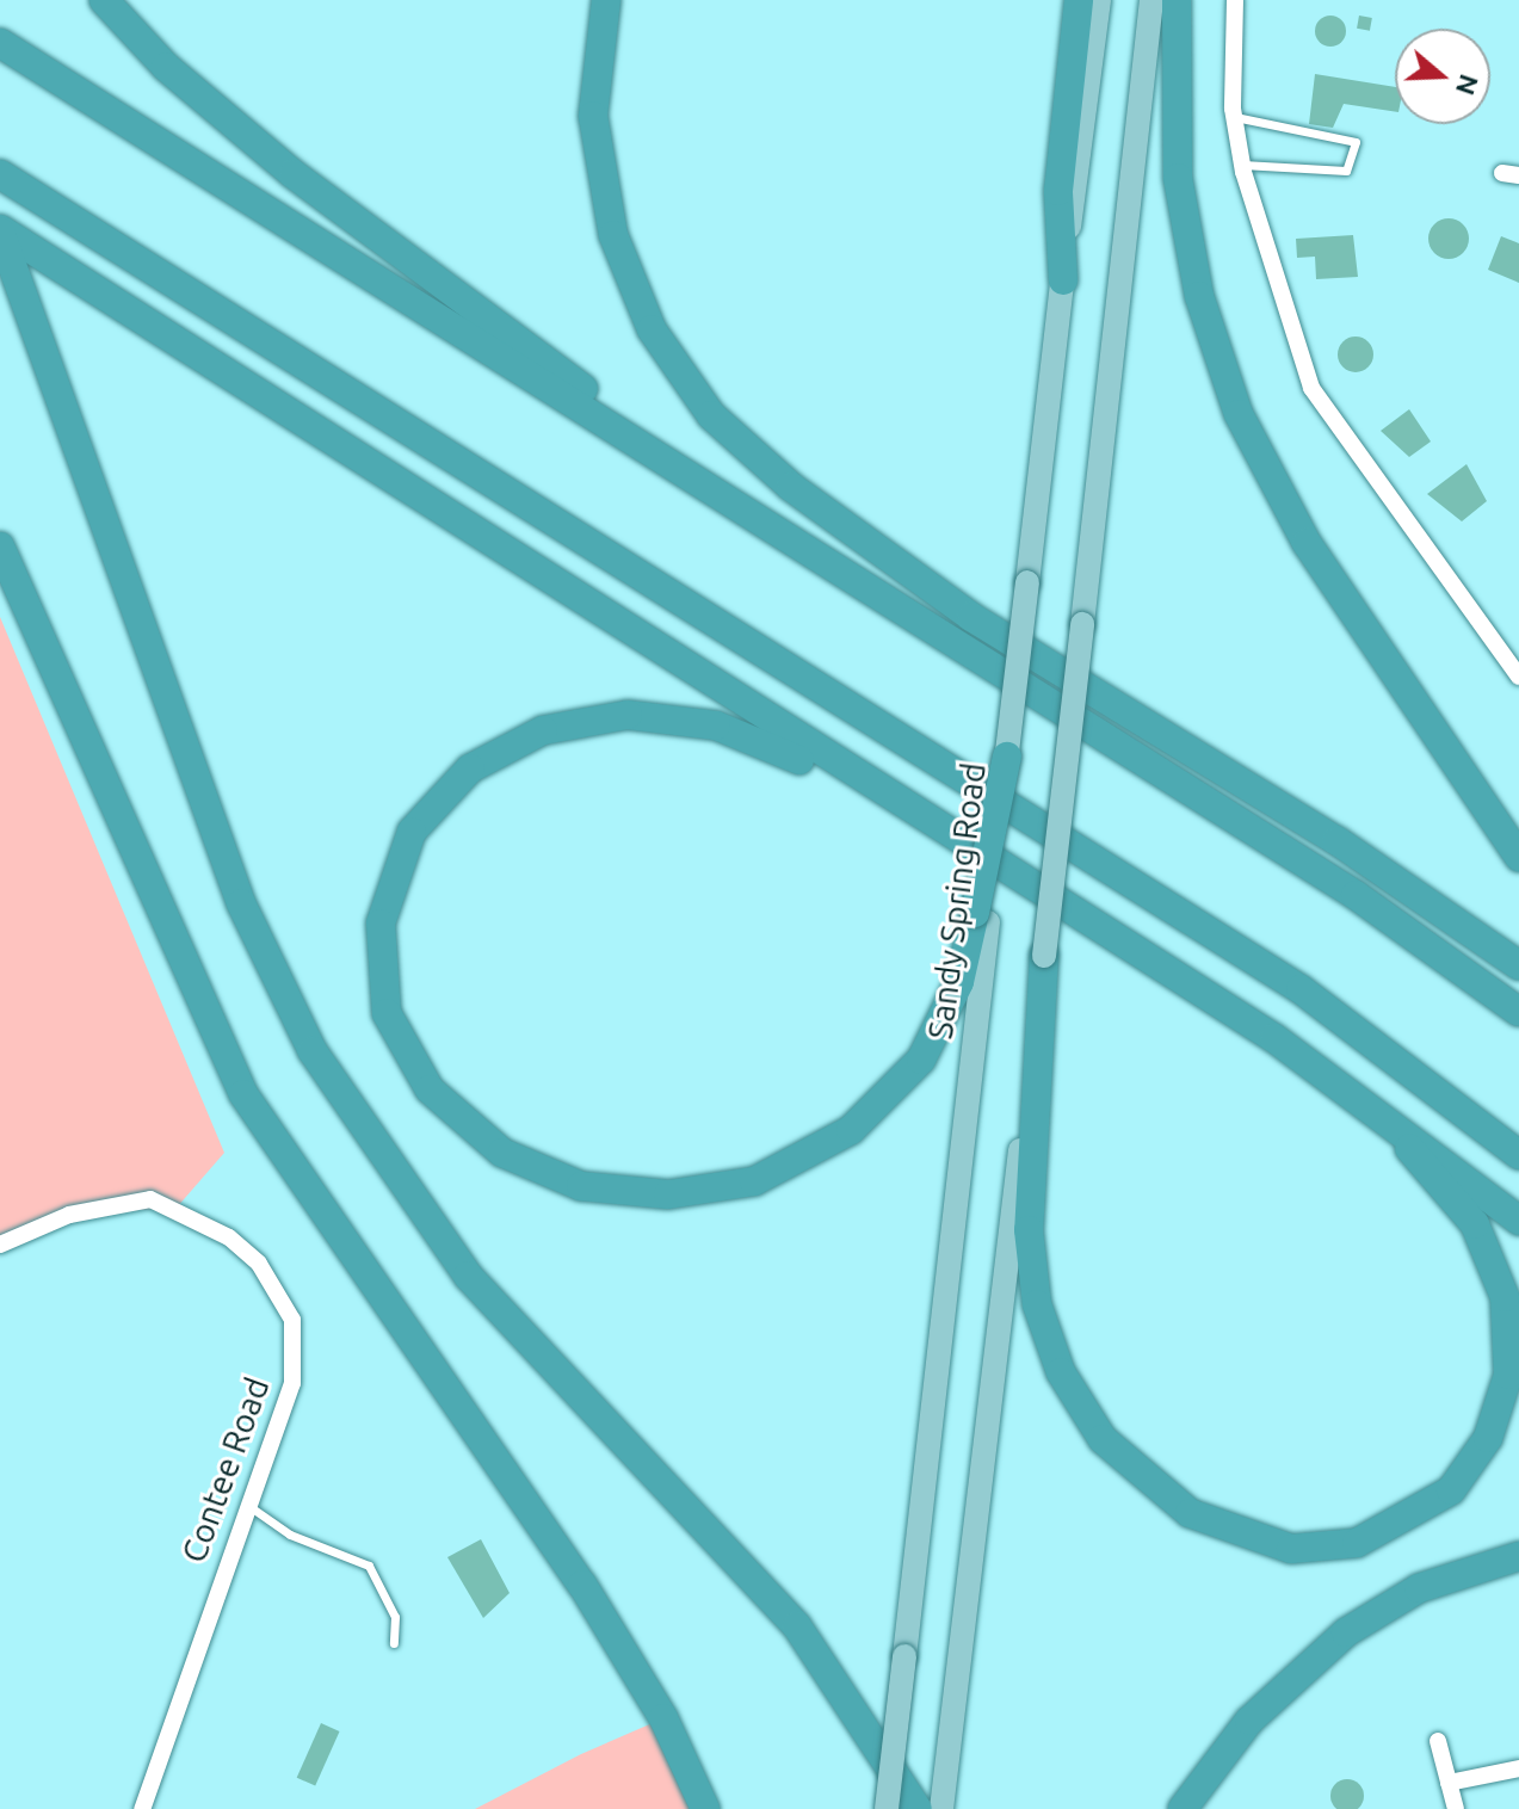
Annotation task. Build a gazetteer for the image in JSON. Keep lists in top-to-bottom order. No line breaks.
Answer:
{"streets":{"main road":["Sandy Spring Road"],"street":["Contee Road"]},"north":"right"}
